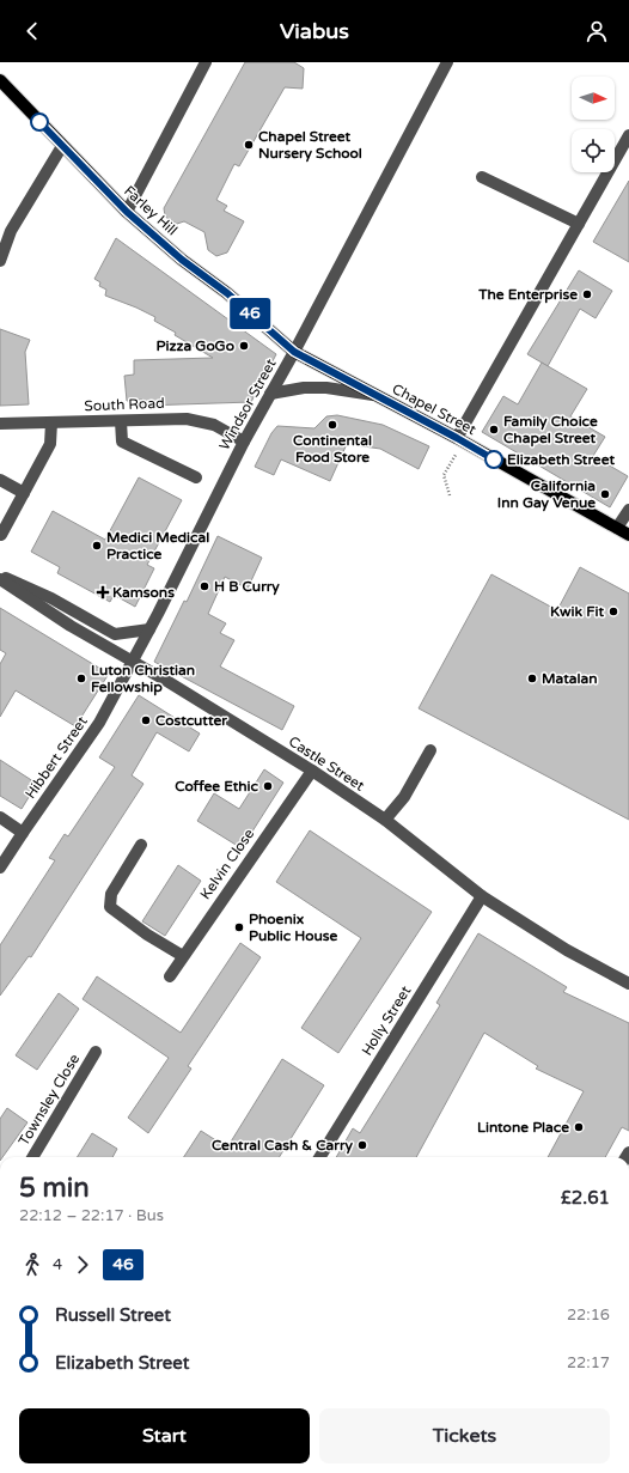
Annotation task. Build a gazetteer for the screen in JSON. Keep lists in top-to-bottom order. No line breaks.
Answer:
{"streets":{"main road":["Farley Hill","Chapel Street"],"street":["South Road","Windsor Street","Hibbert Street","Castle Street","Kelvin Close","Holly Street","Townsley Close"]},"crossings":[["Farley Hill","Windsor Street"],["Farley Hill","Chapel Street"],["South Road","Windsor Street"],["Windsor Street","Chapel Street"],["Windsor Street","Hibbert Street"],["Windsor Street","Castle Street"],["Hibbert Street","Castle Street"],["Castle Street","Kelvin Close"],["Castle Street","Holly Street"]],"places":{"other":["Chapel Street Nursery School","The Enterprise","Pizza GoGo","Continental Food Store","Family Choice Chapel Street","Elizabeth Street","California Inn Gay Venue","Medici Medical Practice","H B Curry","Kwik Fit","Luton Christian Fellowship","Matalan","Costcutter","Coffee Ethic","Phoenix Public House","Lintone Place","Central Cash & Carry"],"health":["Kamsons"]},"lines":["bus line 46"],"north":"right","page":{"header":"Viabus","on_map":"46","heading":["5 min","22:12 – 22:17 · Bus","£2.61"],"legs":["4","46"],"list":[{"name":"Russell Street","value":"22:16"},{"name":"Elizabeth Street","value":"22:17"}],"buttons":["Start","Tickets"]}}
